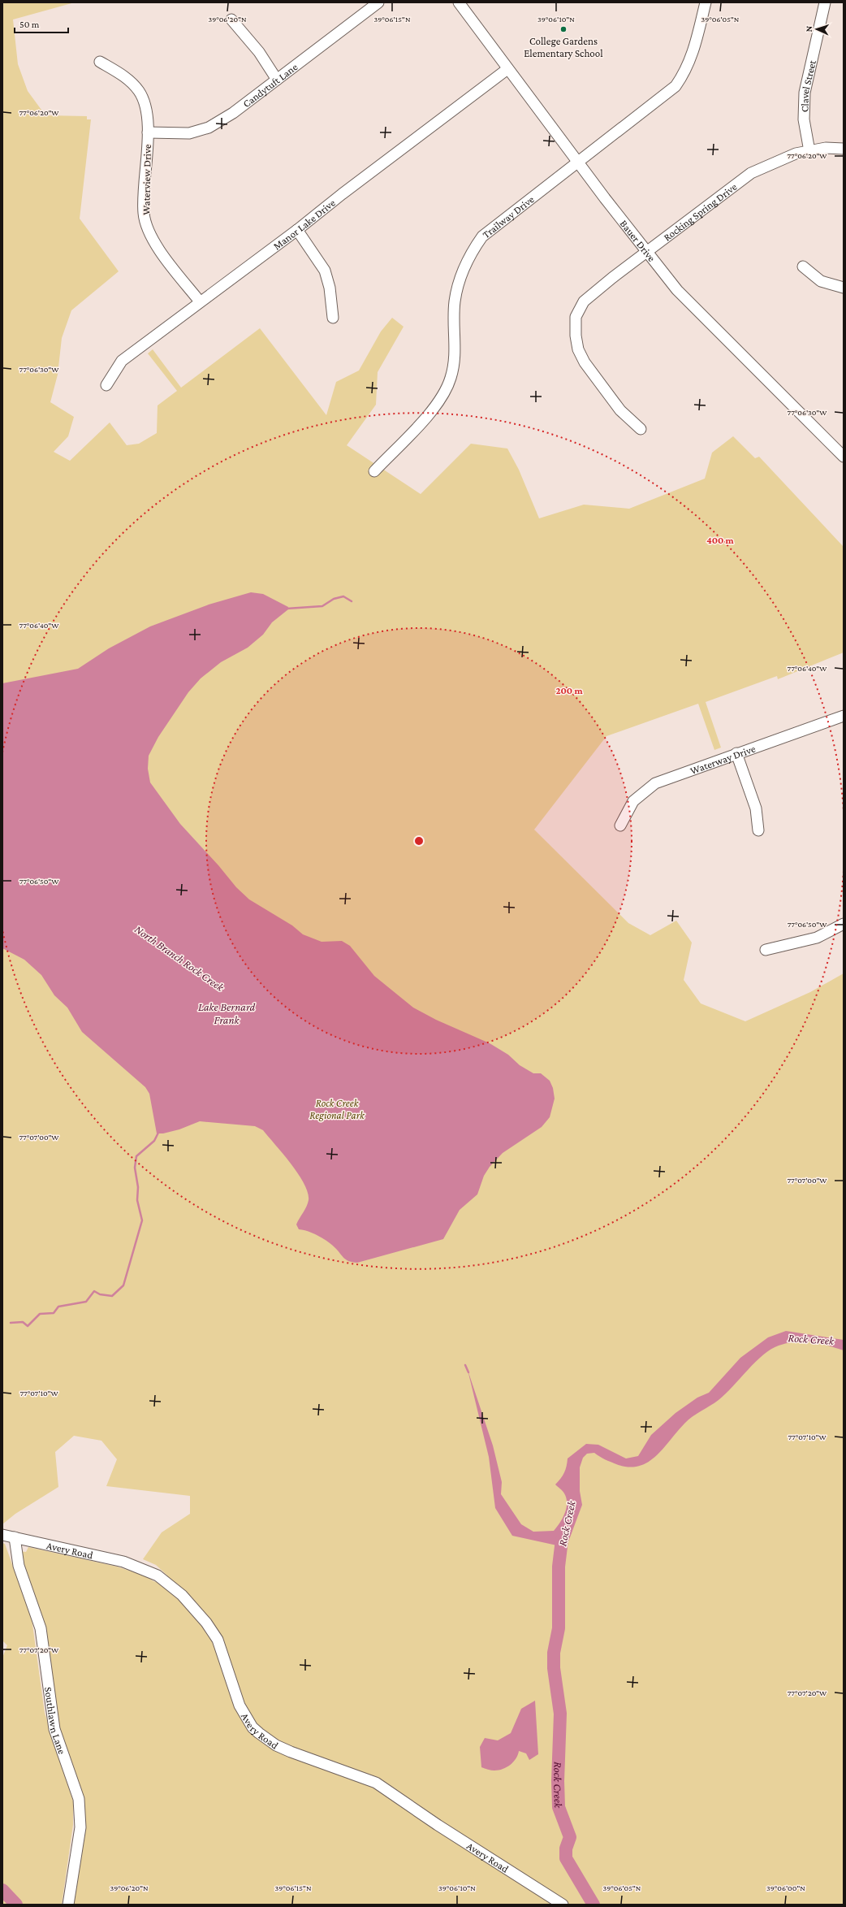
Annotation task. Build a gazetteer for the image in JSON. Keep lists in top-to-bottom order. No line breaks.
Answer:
{"streets":{"street":["Candytuft Lane","Clavel Street","Waterview Drive","Rocking Spring Drive","Trailway Drive","Manor Lake Drive","Bauer Drive","Waterway Drive","Avery Road","Southlawn Lane"]},"crossings":[["Candytuft Lane","Waterview Drive"],["Clavel Street","Rocking Spring Drive"],["Waterview Drive","Manor Lake Drive"],["Rocking Spring Drive","Bauer Drive"],["Trailway Drive","Bauer Drive"],["Manor Lake Drive","Bauer Drive"],["Avery Road","Southlawn Lane"]],"water":["North Branch Rock Creek","Lake Bernard Frank","Rock Creek"],"parks":["Rock Creek Regional Park"],"places":["College Gardens Elementary School"],"scale_bar":"50 m","north":"left","coordinates":["39°06'20\"N","39°06'15\"N","39°06'10\"N","39°06'05\"N","77°06'20\"W","77°06'30\"W","77°06'40\"W","77°06'50\"W","77°07'00\"W","77°07'10\"W","77°07'20\"W","39°06'00\"N"],"rings":["400 m","200 m"]}
